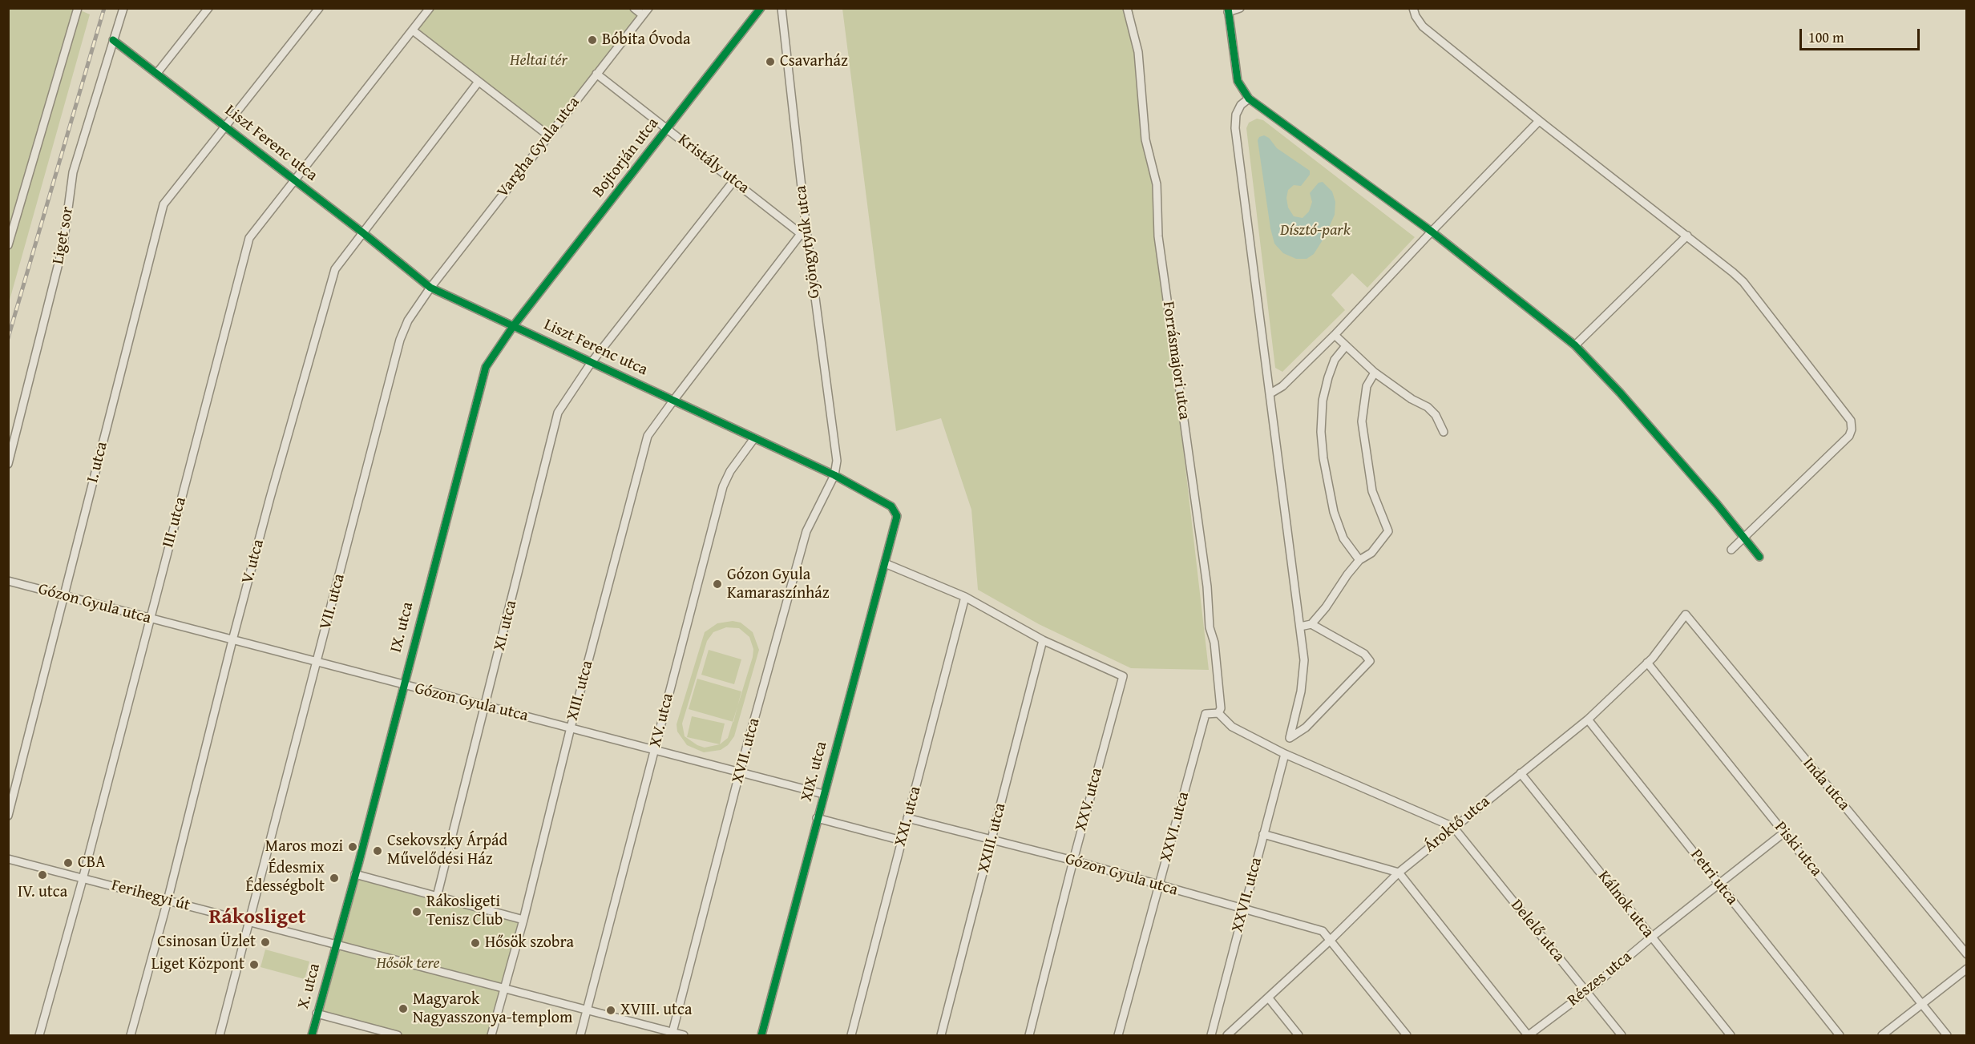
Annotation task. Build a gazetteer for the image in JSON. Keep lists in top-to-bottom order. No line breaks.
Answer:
{"streets":{"street":["Liszt Ferenc utca","Vargha Gyula utca","Bojtorján utca","Kristály utca","Liget sor","Gyöngytyúk utca","Forrásmajori utca","I. utca","III. utca","V. utca","VII. utca","Gózon Gyula utca","XI. utca","IX. utca","XIII. utca","XV. utca","XVII. utca","XIX. utca","Inda utca","XXV. utca","XXI. utca","Ároktő utca","XXVI. utca","XXIII. utca","Piski utca","Petri utca","XXVII. utca","Ferihegyi út","Kálnok utca","Delelő utca","Részes utca","X. utca"]},"crossings":[["Liszt Ferenc utca","Vargha Gyula utca"],["Liszt Ferenc utca","Bojtorján utca"],["Liszt Ferenc utca","Liget sor"],["Liszt Ferenc utca","Gyöngytyúk utca"],["Liszt Ferenc utca","I. utca"],["Liszt Ferenc utca","III. utca"],["Liszt Ferenc utca","V. utca"],["Liszt Ferenc utca","VII. utca"],["Liszt Ferenc utca","XI. utca"],["Liszt Ferenc utca","IX. utca"],["Liszt Ferenc utca","XIII. utca"],["Liszt Ferenc utca","XV. utca"],["Liszt Ferenc utca","XVII. utca"],["Liszt Ferenc utca","XIX. utca"],["Vargha Gyula utca","Kristály utca"],["Vargha Gyula utca","VII. utca"],["Bojtorján utca","Kristály utca"],["Bojtorján utca","IX. utca"],["Kristály utca","Gyöngytyúk utca"],["Kristály utca","XI. utca"],["Kristály utca","XIII. utca"],["Gyöngytyúk utca","XIII. utca"],["Gyöngytyúk utca","XVII. utca"],["Forrásmajori utca","XXVI. utca"],["I. utca","Gózon Gyula utca"],["III. utca","Gózon Gyula utca"],["III. utca","Ferihegyi út"],["V. utca","Gózon Gyula utca"],["V. utca","Ferihegyi út"],["VII. utca","Gózon Gyula utca"],["VII. utca","Ferihegyi út"],["Gózon Gyula utca","XI. utca"],["Gózon Gyula utca","IX. utca"],["Gózon Gyula utca","XIII. utca"],["Gózon Gyula utca","XV. utca"],["Gózon Gyula utca","XVII. utca"],["Gózon Gyula utca","XIX. utca"],["Gózon Gyula utca","XXV. utca"],["Gózon Gyula utca","XXI. utca"],["Gózon Gyula utca","Ároktő utca"],["Gózon Gyula utca","XXVI. utca"],["Gózon Gyula utca","XXIII. utca"],["Gózon Gyula utca","XXVII. utca"],["IX. utca","Ferihegyi út"],["IX. utca","X. utca"],["XIII. utca","Ferihegyi út"],["XV. utca","Ferihegyi út"],["XVII. utca","Ferihegyi út"],["Inda utca","Ároktő utca"],["XXV. utca","XXIII. utca"],["Ároktő utca","Piski utca"],["Ároktő utca","Petri utca"],["Ároktő utca","Kálnok utca"],["Ároktő utca","Delelő utca"],["Piski utca","Részes utca"],["Petri utca","Részes utca"],["Ferihegyi út","X. utca"],["Kálnok utca","Részes utca"],["Delelő utca","Részes utca"]],"districts":["Rákosliget"],"parks":["Heltai tér","Dísztó-park","Hősök tere"],"places":["Bóbita Óvoda","Csavarház","Gózon Gyula Kamaraszínház","Maros mozi","Csekovszky Árpád Művelődési Ház","CBA","IV. utca","Édesmix Édességbolt","Rákosligeti Tenisz Club","Csinosan Üzlet","Hősök szobra","Liget Központ","Magyarok Nagyasszonya-templom","XVIII. utca"],"scale_bar":"100 m"}
